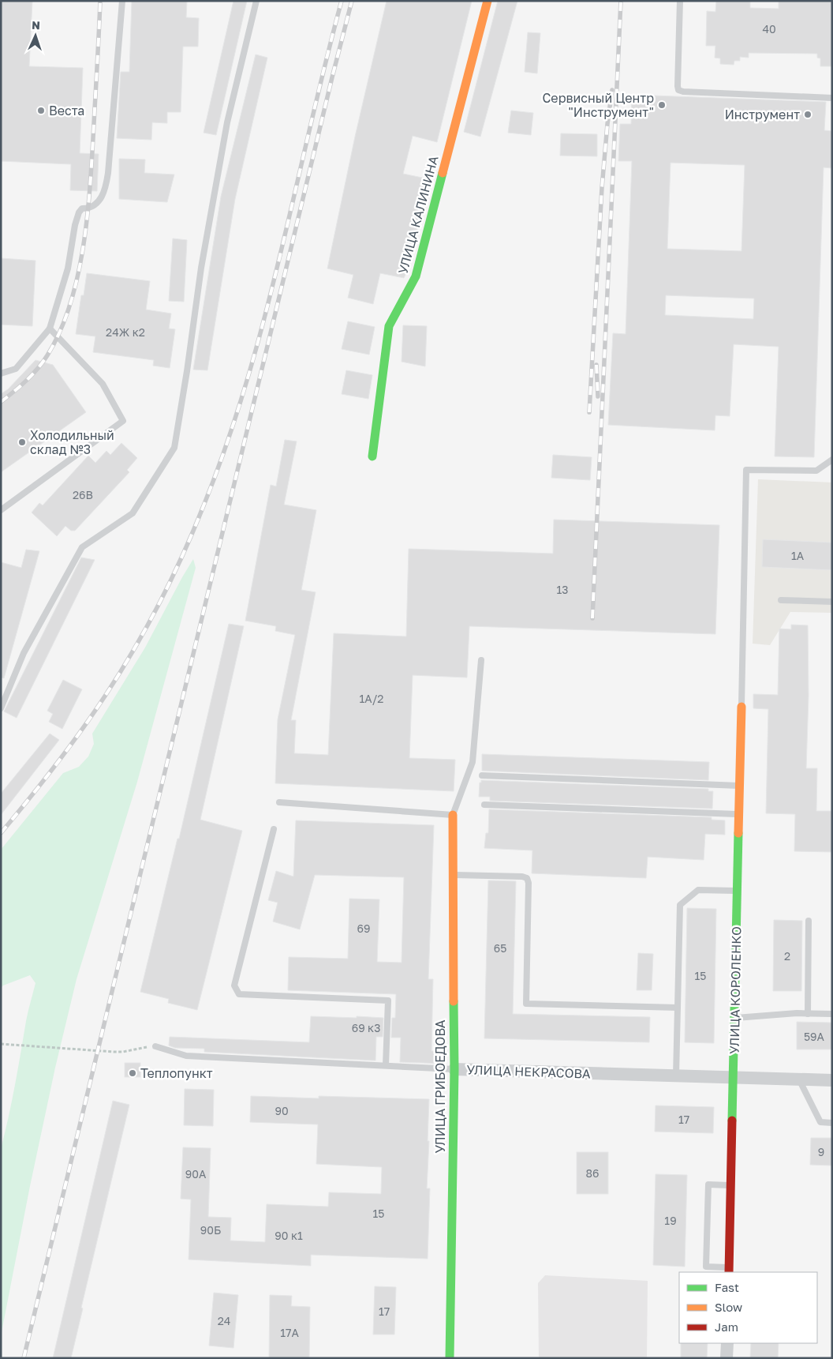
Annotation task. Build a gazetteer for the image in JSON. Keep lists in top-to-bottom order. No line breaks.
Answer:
{"streets":{"street":["УЛИЦА КАЛИНИНА","УЛИЦА КОРОЛЕНКО","УЛИЦА НЕКРАСОВА","УЛИЦА ГРИБОЕДОВА"]},"crossings":[["УЛИЦА КОРОЛЕНКО","УЛИЦА НЕКРАСОВА"],["УЛИЦА НЕКРАСОВА","УЛИЦА ГРИБОЕДОВА"]],"places":["Сервисный Центр \"Инструмент\"","Веста","Инструмент","Холодильный склад №3","Теплопункт"],"house_numbers":["40","24Ж к2","26В","1А","13","1А/2","69","65","2","15","69 к3","59А","90","17","9","86","90А","15","19","90Б","90 к1","17","24","17А"],"legend":["Fast","Slow","Jam"],"north":"top"}
